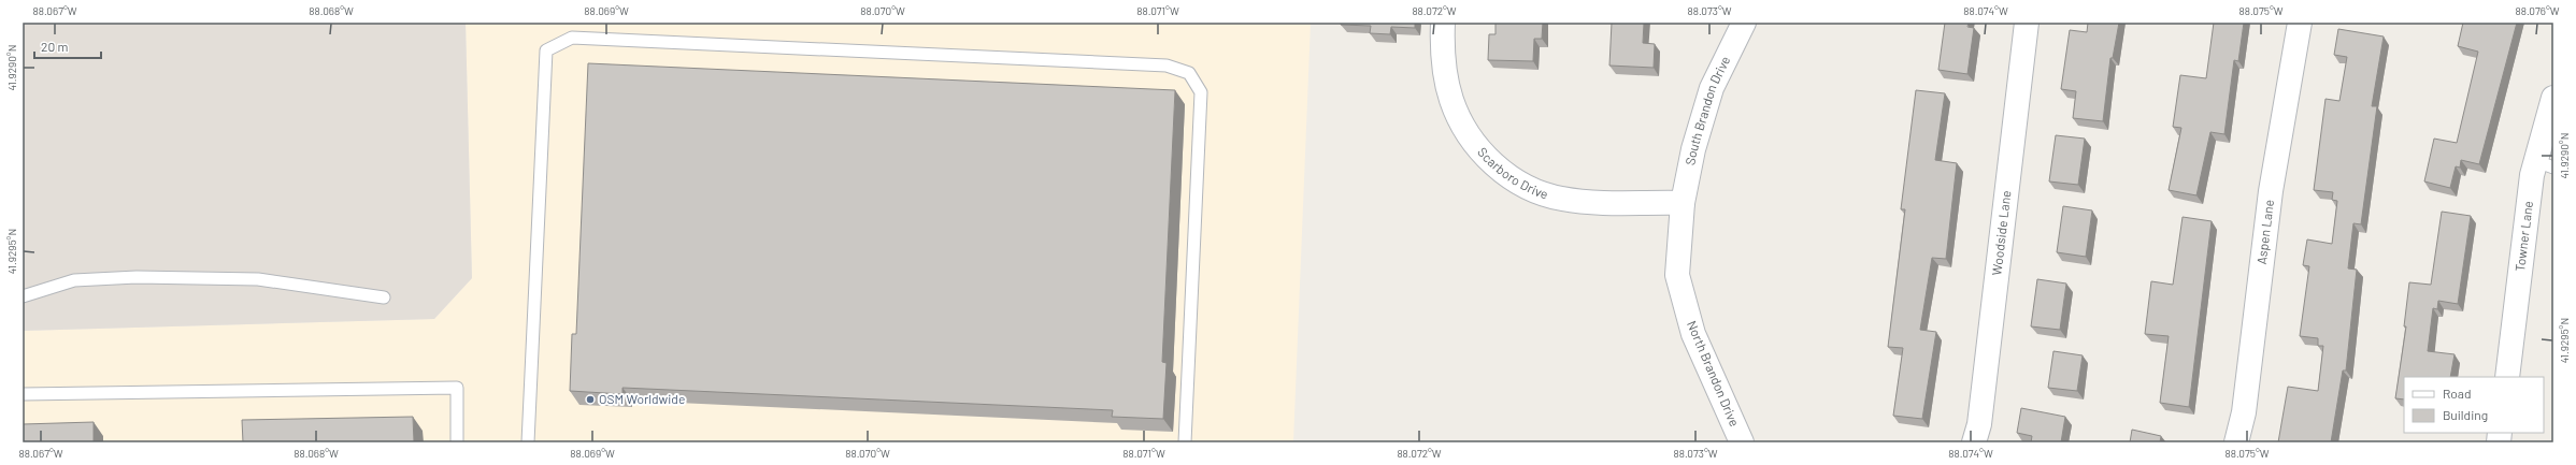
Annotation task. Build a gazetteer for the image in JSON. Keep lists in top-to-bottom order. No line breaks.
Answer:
{"streets":{"street":["South Brandon Drive","Scarboro Drive","Aspen Lane","Woodside Lane","Towner Lane","North Brandon Drive"]},"crossings":[["South Brandon Drive","Scarboro Drive"],["South Brandon Drive","North Brandon Drive"],["Scarboro Drive","North Brandon Drive"]],"places":["OSM Worldwide"],"legend":["Road","Building"],"scale_bar":"20 m","coordinates":["88.067°W","88.068°W","88.069°W","88.070°W","88.071°W","88.072°W","88.073°W","88.074°W","88.075°W","88.076°W","41.9290°N","41.9295°N"]}
